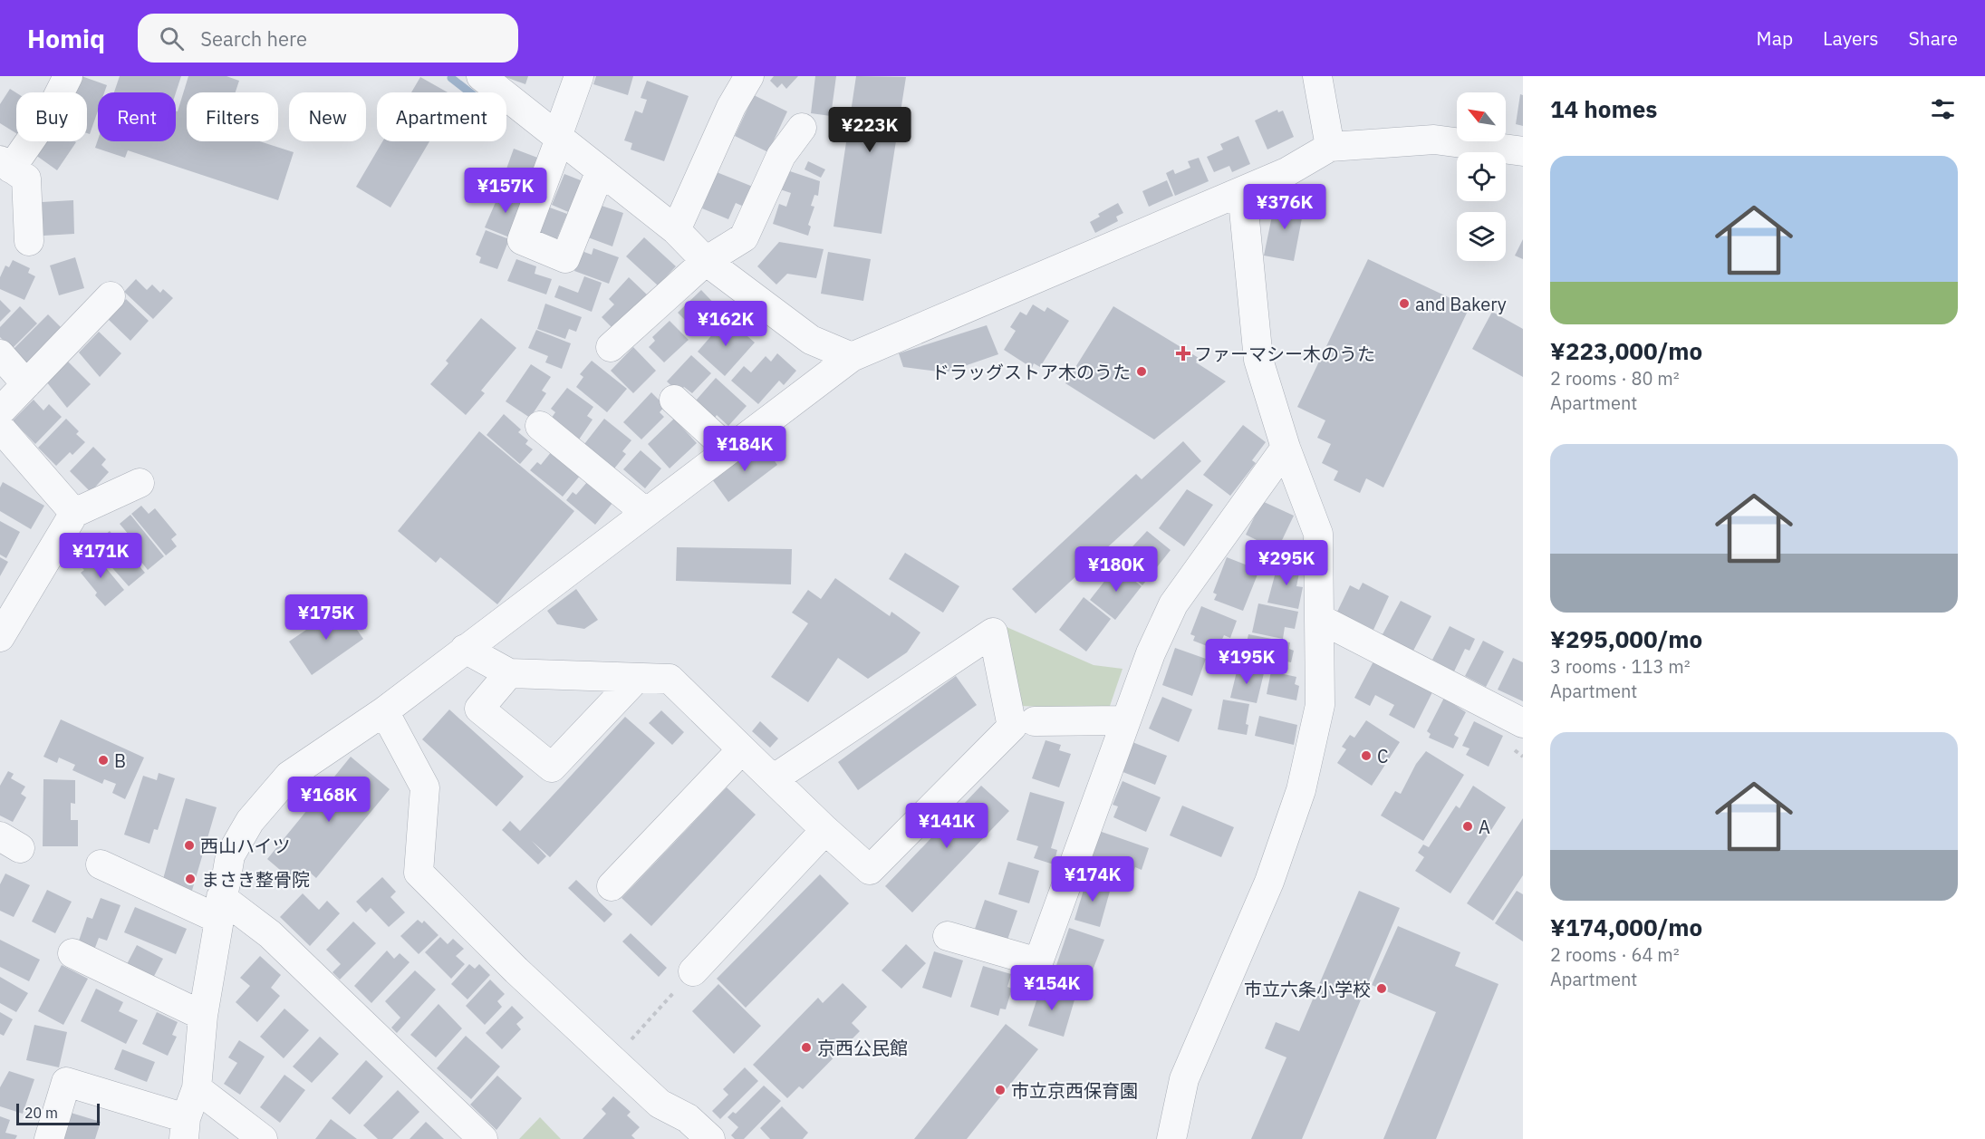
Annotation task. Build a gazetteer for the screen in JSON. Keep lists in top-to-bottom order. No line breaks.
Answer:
{"places":{"other":["and Bakery","ドラッグストア木のうた","C","B","A","西山ハイツ","まさき整骨院","市立六条小学校","京西公民館","市立京西保育園"],"health":["ファーマシー木のうた"]},"scale_bar":"20 m","north":"top left","page":{"header":"Homiq","search":"Search here","nav":["Map","Layers","Share"],"heading":"14 homes","chip":["Buy","Rent","Filters","New","Apartment"],"price":["¥223K","¥157K","¥376K","¥162K","¥184K","¥171K","¥295K","¥180K","¥175K","¥195K","¥168K","¥141K","¥174K","¥154K"],"list":[{"name":"¥223,000/mo","note":"2 rooms · 80 m² · Apartment"},{"name":"¥295,000/mo","note":"3 rooms · 113 m² · Apartment"},{"name":"¥174,000/mo","note":"2 rooms · 64 m² · Apartment"}],"scale":"20 m"}}
